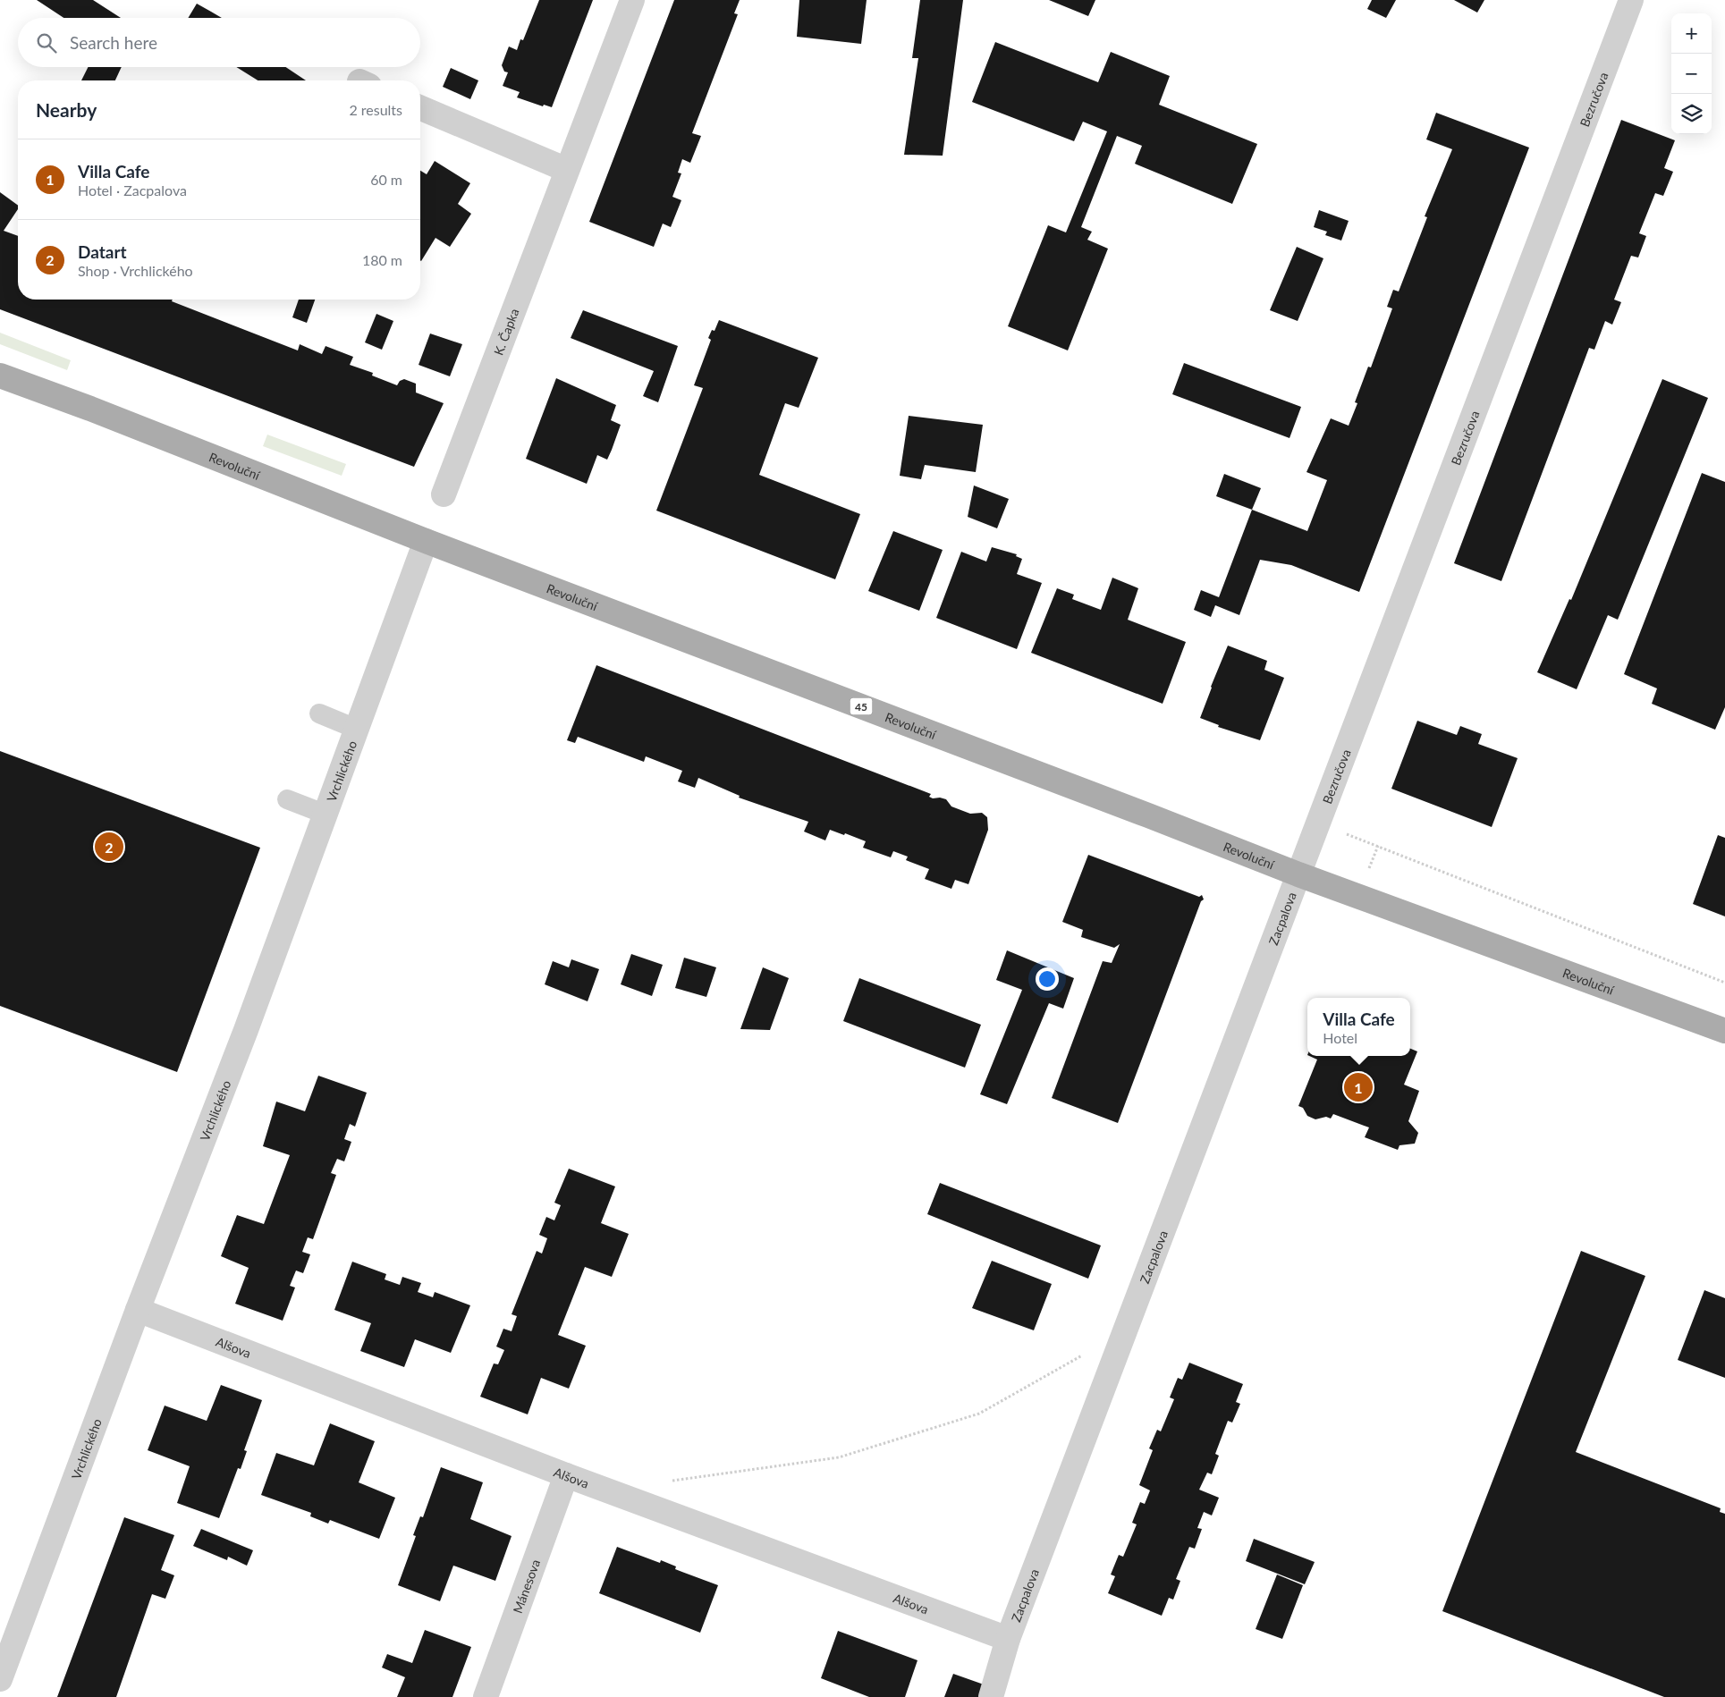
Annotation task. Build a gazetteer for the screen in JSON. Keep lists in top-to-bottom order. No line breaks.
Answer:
{"streets":{"main road":["Revoluční","45"],"street":["Bezručova","K. Čapka","Vrchlického","Zacpalova","Alšova","Mánesova"]},"crossings":[["Bezručova","Revoluční"],["Bezručova","Zacpalova"],["Revoluční","Vrchlického"],["Revoluční","Zacpalova"],["Vrchlického","Alšova"],["Zacpalova","Alšova"],["Alšova","Mánesova"]],"page":{"map_buttons":["+","−"],"search":"Search here","heading":["Nearby","2 results"],"list":[{"mark":"1","name":"Villa Cafe","note":"Hotel · Zacpalova","value":"60 m"},{"mark":"2","name":"Datart","note":"Shop · Vrchlického","value":"180 m"}],"pins":["2","1"],"popup":["Villa Cafe","Hotel"]}}
